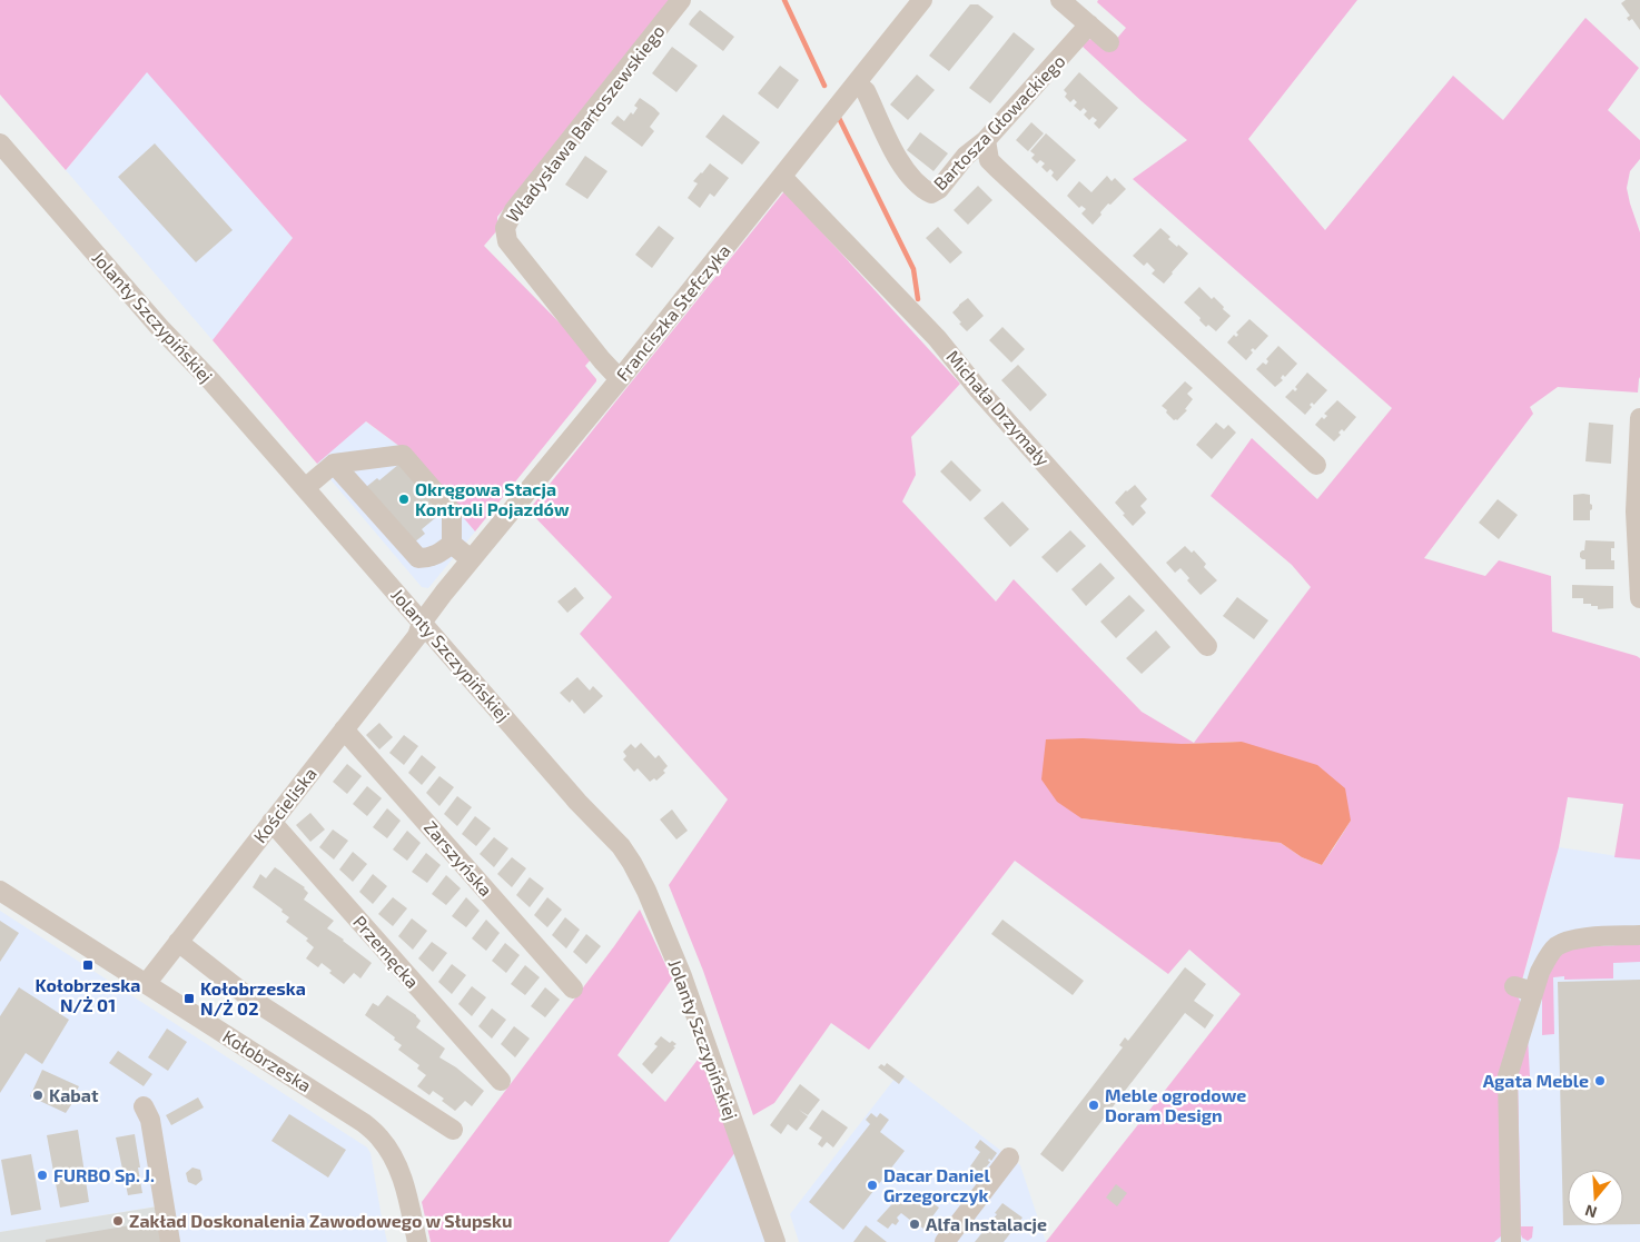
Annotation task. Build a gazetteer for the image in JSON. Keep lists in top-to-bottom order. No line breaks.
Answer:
{"streets":{"street":["Bartosza Głowackiego","Władysława Bartoszewskiego","Franciszka Stefczyka","Jolanty Szczypińskiej","Michała Drzymały","Kościeliska","Zarszyńska","Przemęcka","Kołobrzeska"]},"crossings":[["Bartosza Głowackiego","Franciszka Stefczyka"],["Władysława Bartoszewskiego","Franciszka Stefczyka"],["Franciszka Stefczyka","Jolanty Szczypińskiej"],["Franciszka Stefczyka","Michała Drzymały"],["Franciszka Stefczyka","Kościeliska"],["Jolanty Szczypińskiej","Kościeliska"],["Kościeliska","Zarszyńska"],["Kościeliska","Przemęcka"],["Kościeliska","Kołobrzeska"]],"places":{"other":["Okręgowa Stacja Kontroli Pojazdów","Agata Meble","Kabat","Meble ogrodowe Doram Design","FURBO Sp. J.","Dacar Daniel Grzegorczyk","Zakład Doskonalenia Zawodowego w Słupsku","Alfa Instalacje"],"transit":["Kołobrzeska N/Ż 01","Kołobrzeska N/Ż 02"]},"north":"bottom"}
